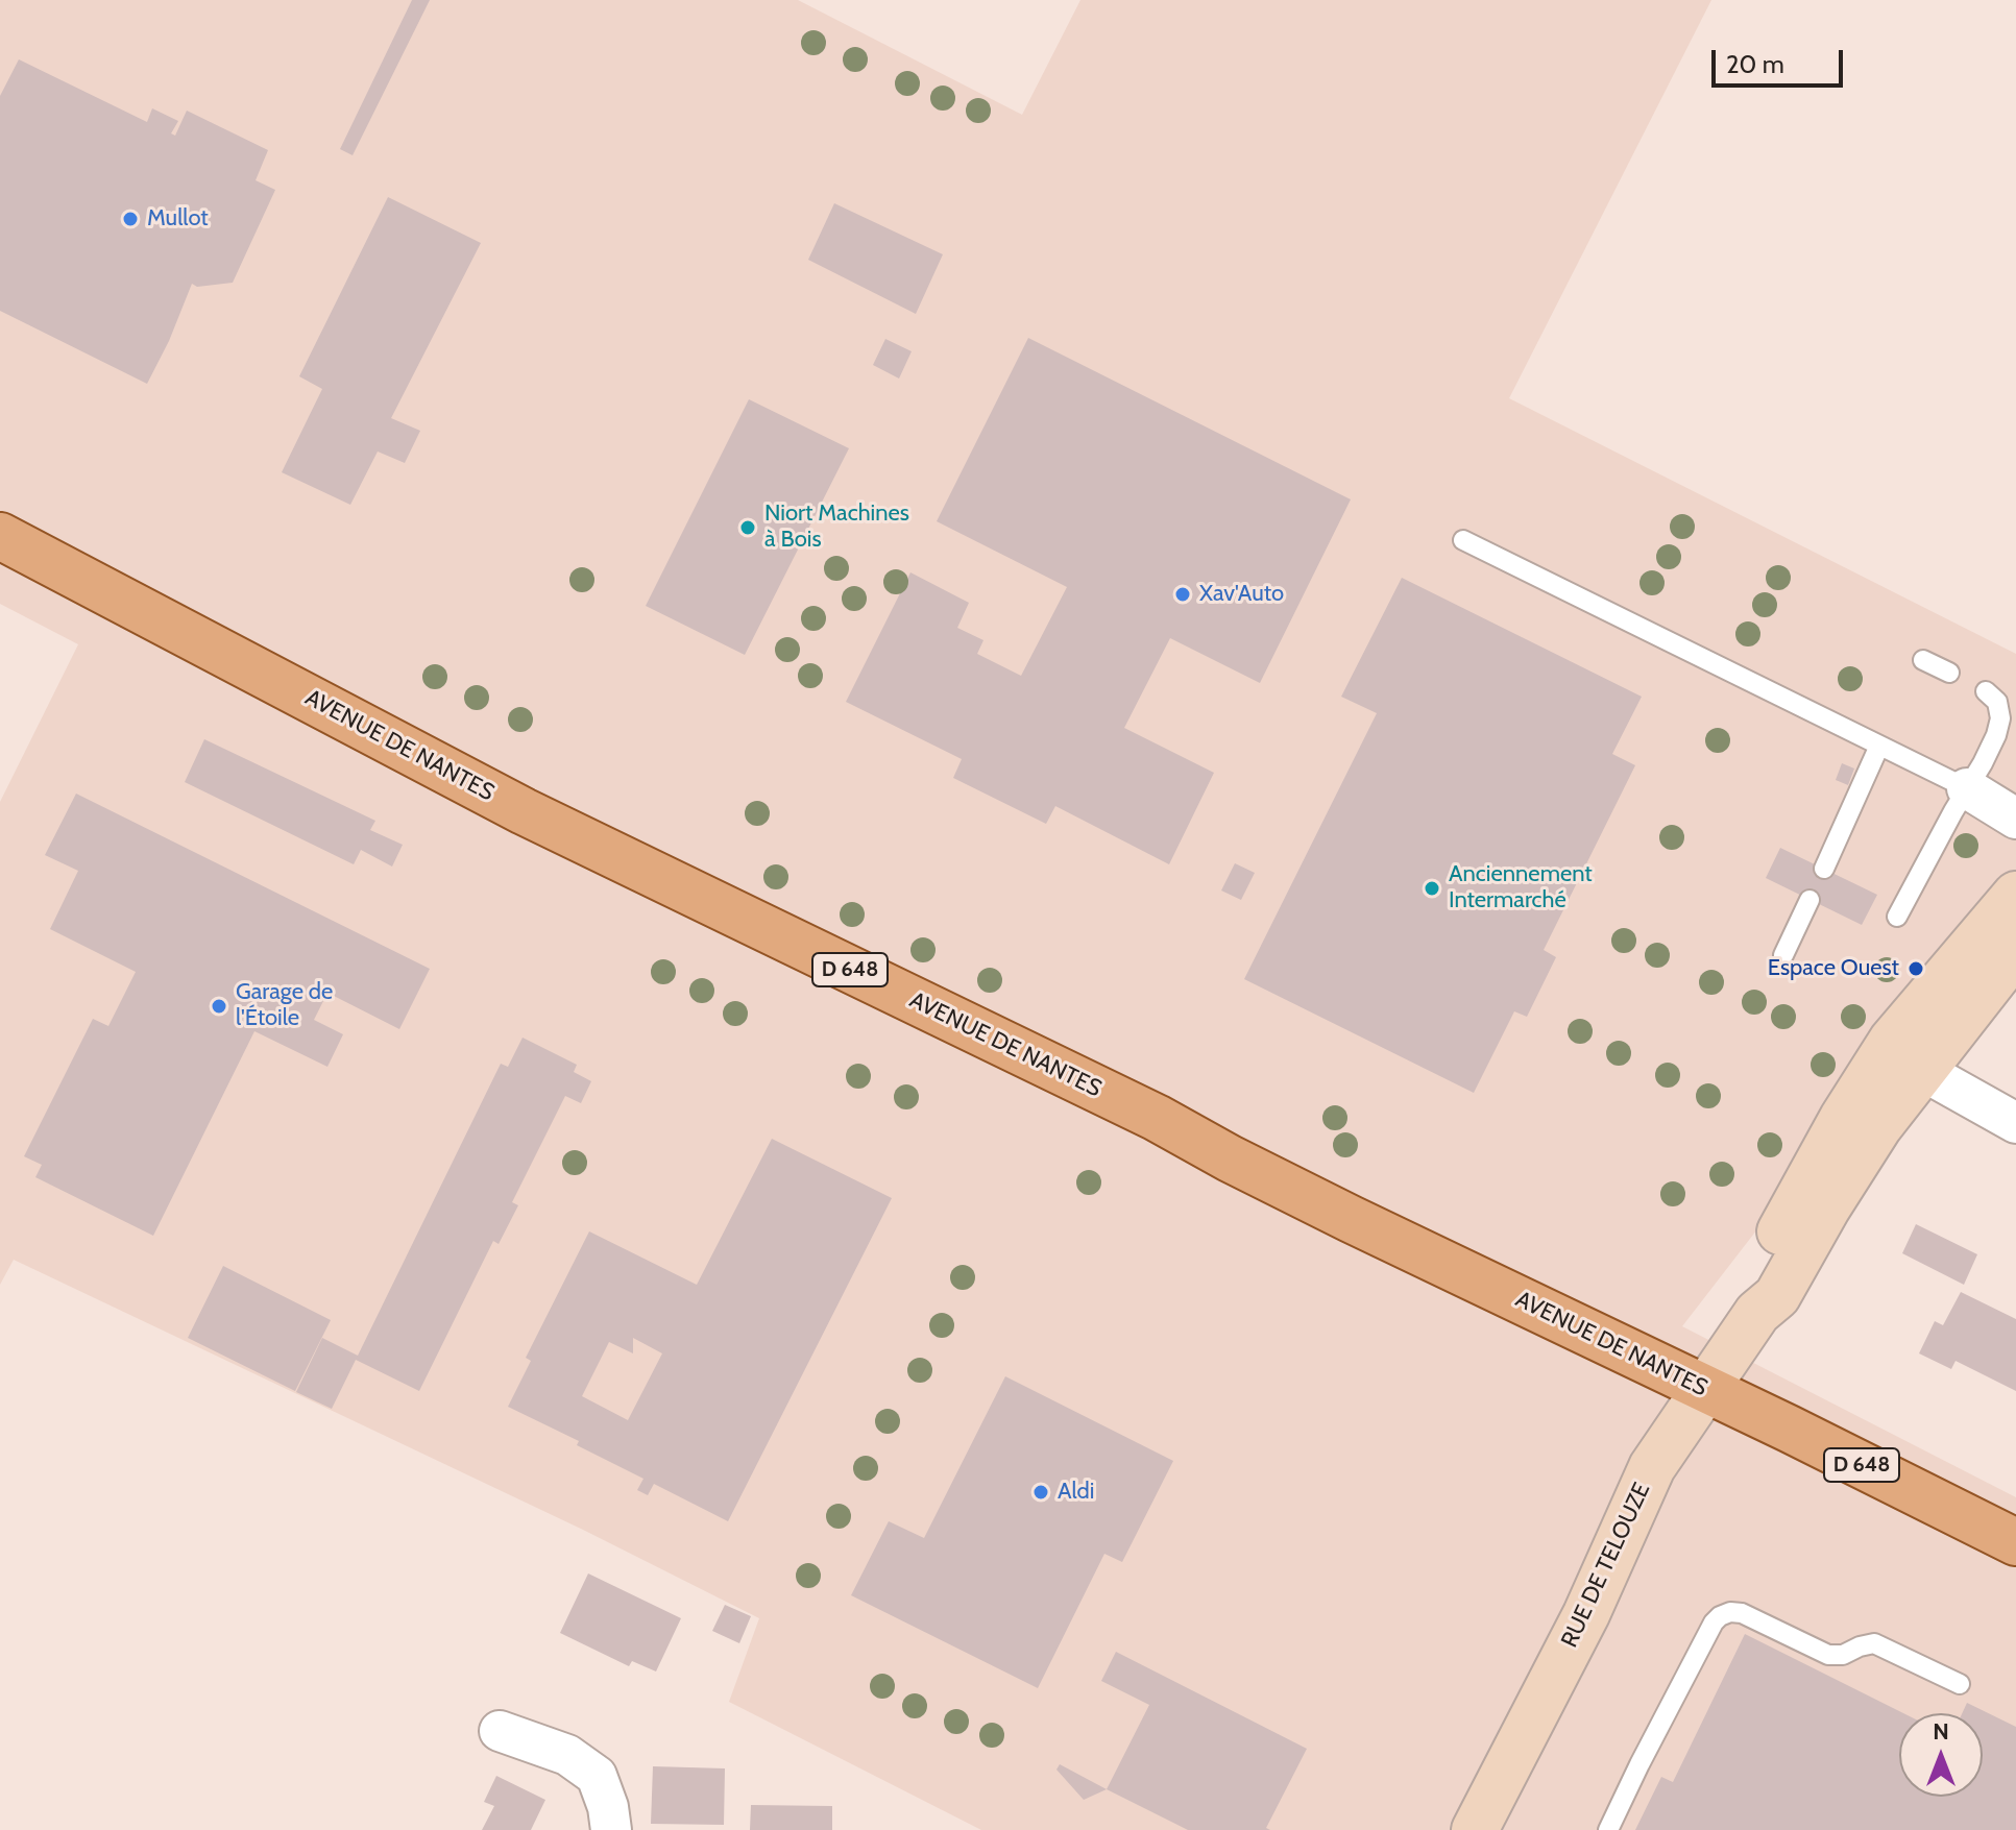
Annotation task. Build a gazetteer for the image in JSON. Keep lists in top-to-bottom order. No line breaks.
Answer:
{"streets":{"main road":["AVENUE DE NANTES","D 648"],"street":["RUE DE TELOUZE"]},"crossings":[["AVENUE DE NANTES","RUE DE TELOUZE"]],"places":["Mullot","Niort Machines à Bois","Xav'Auto","Anciennement Intermarché","Espace Ouest","Garage de l'Étoile","Aldi"],"scale_bar":"20 m","north":"top"}
